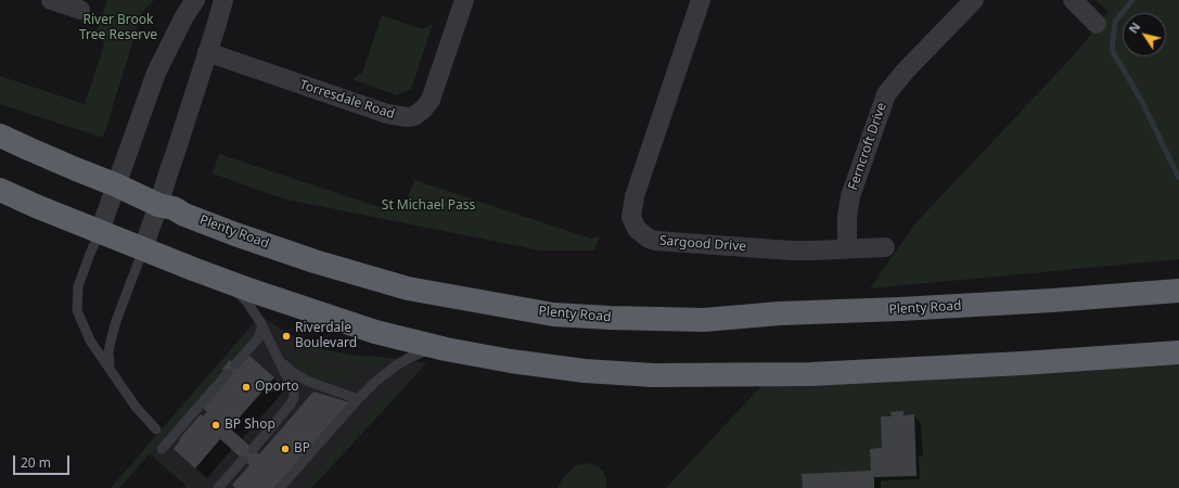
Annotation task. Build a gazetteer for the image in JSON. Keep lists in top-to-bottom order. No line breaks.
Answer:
{"streets":{"highway":["Plenty Road"],"street":["Torresdale Road","Ferncroft Drive","Sargood Drive"]},"crossings":[["Ferncroft Drive","Sargood Drive"]],"parks":["River Brook Tree Reserve","St Michael Pass"],"places":["Riverdale Boulevard","Oporto","BP Shop","BP"],"scale_bar":"20 m","north":"top left"}
